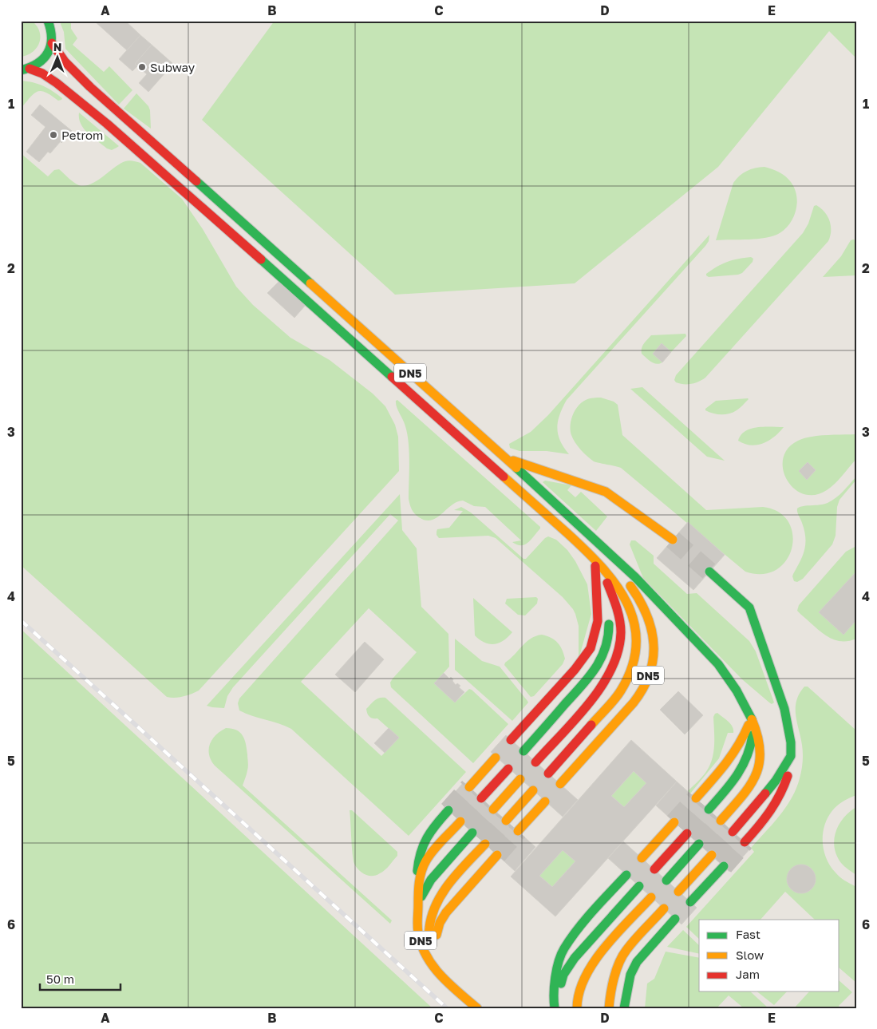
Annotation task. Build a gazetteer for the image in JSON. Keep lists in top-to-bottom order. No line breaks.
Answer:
{"streets":{"highway":["DN5"]},"places":["Subway","Petrom"],"legend":["Fast","Slow","Jam"],"scale_bar":"50 m","north":"top","grid":{"columns":["A","B","C","D","E"],"rows":["1","2","3","4","5","6"]}}
